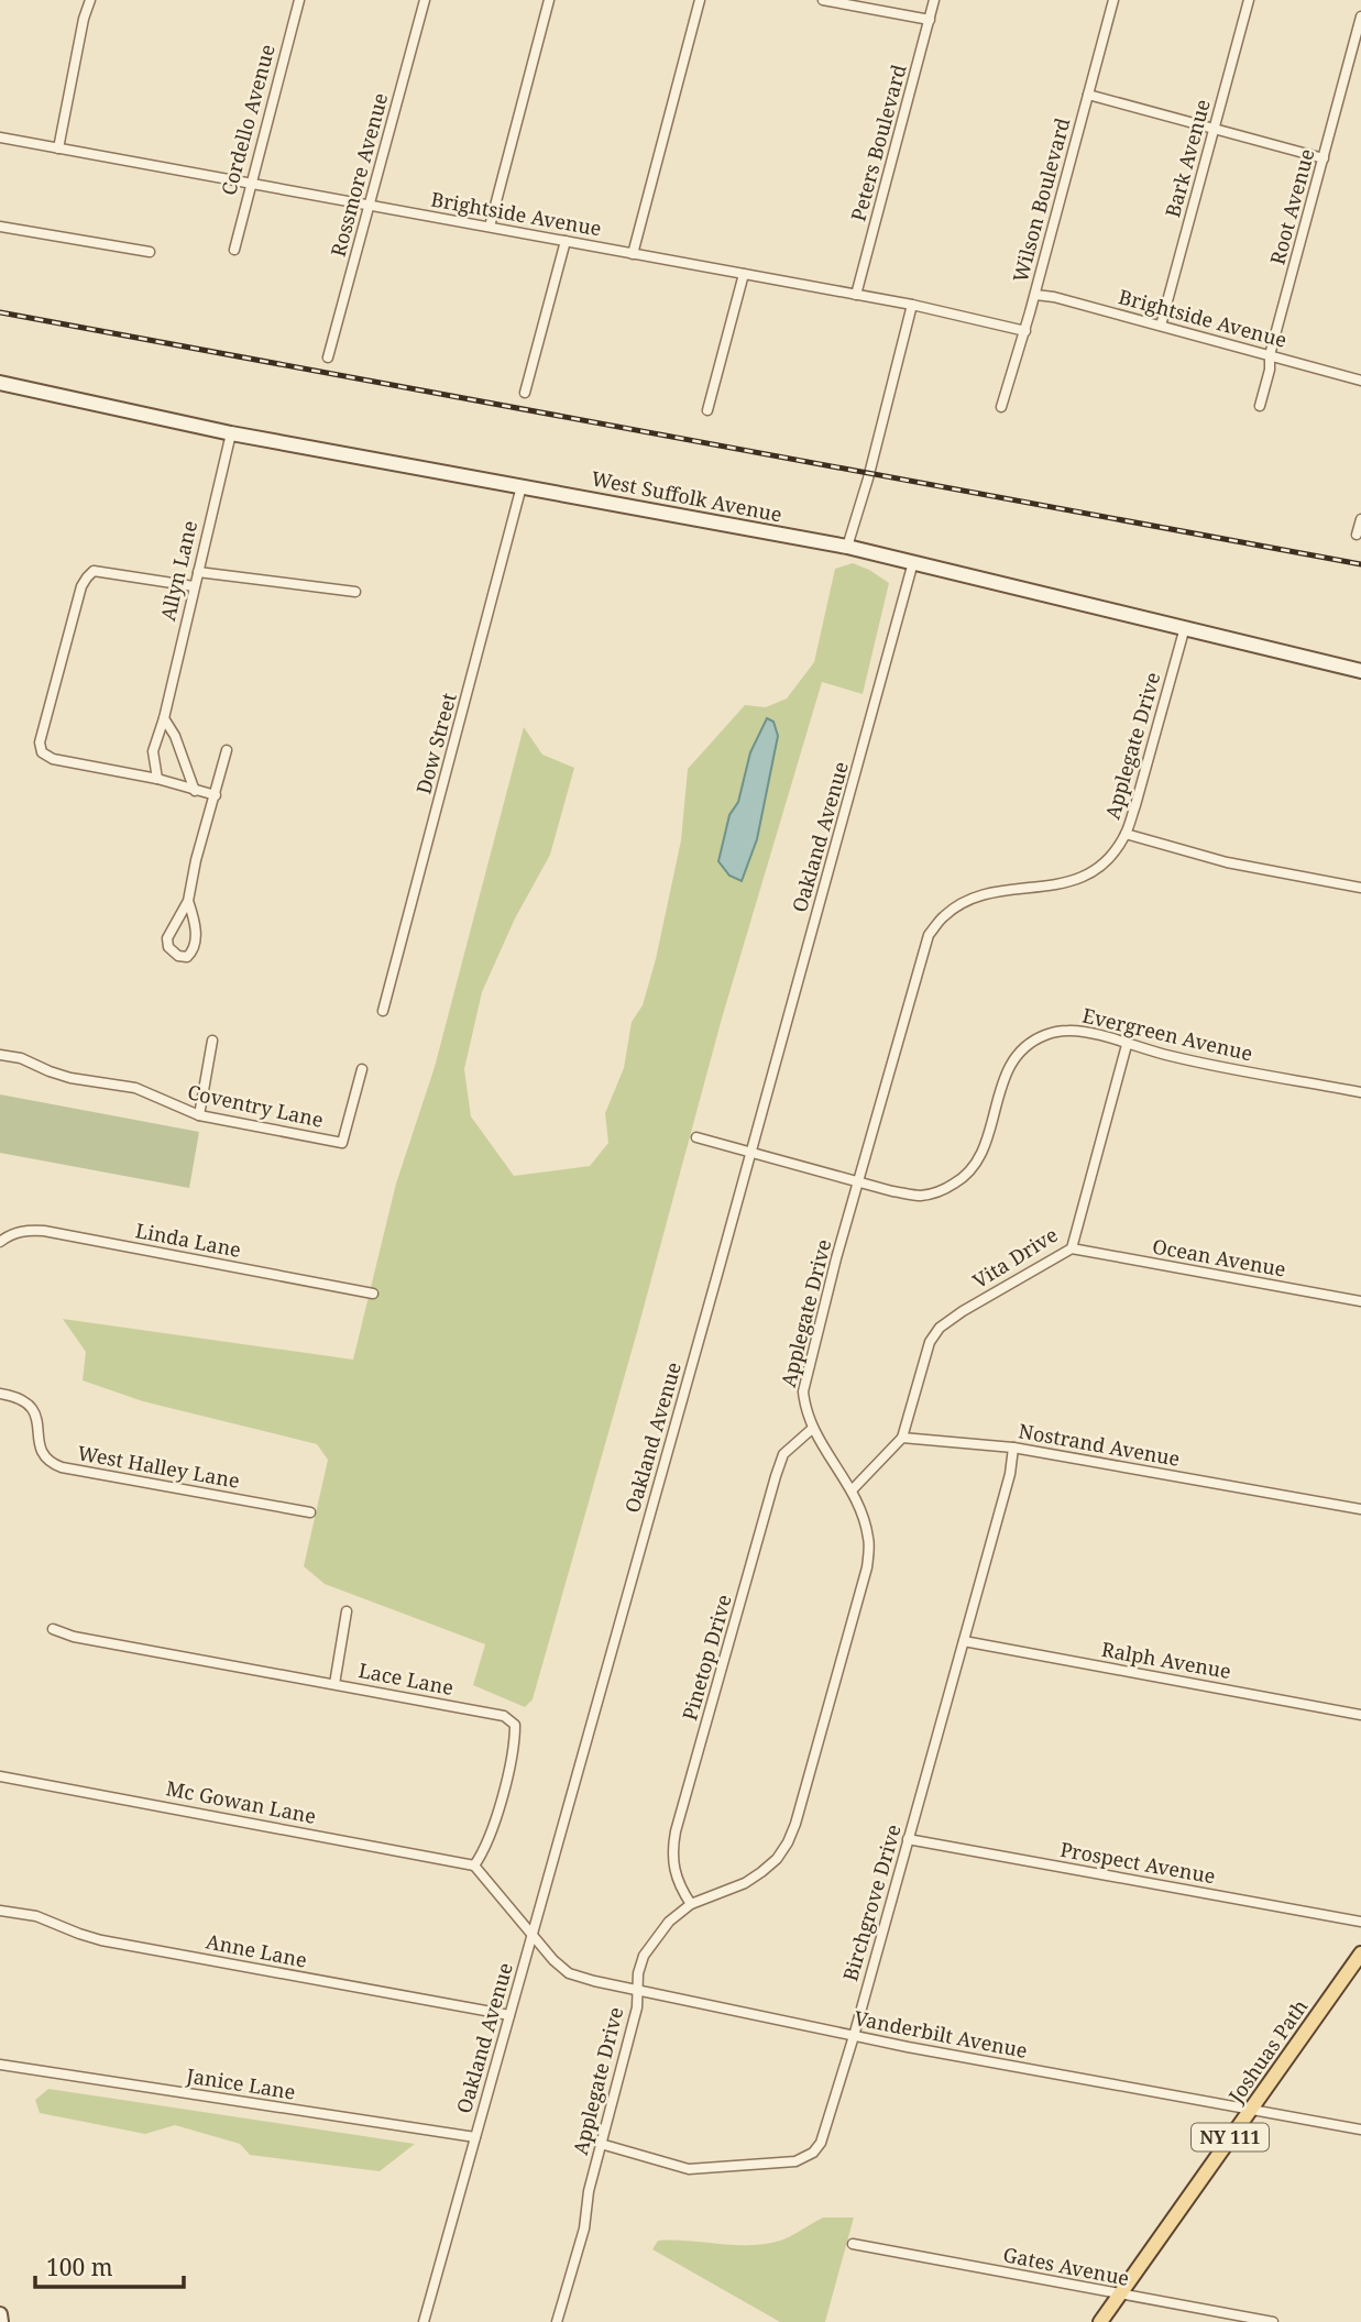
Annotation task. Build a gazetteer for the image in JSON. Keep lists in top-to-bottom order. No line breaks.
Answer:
{"streets":{"main road":["West Suffolk Avenue","Joshuas Path","NY 111"],"street":["Cordello Avenue","Peters Boulevard","Bark Avenue","Rossmore Avenue","Wilson Boulevard","Root Avenue","Brightside Avenue","Allyn Lane","Dow Street","Applegate Drive","Oakland Avenue","Evergreen Avenue","Coventry Lane","Linda Lane","Vita Drive","Ocean Avenue","Nostrand Avenue","West Halley Lane","Pinetop Drive","Ralph Avenue","Lace Lane","Mc Gowan Lane","Prospect Avenue","Birchgrove Drive","Anne Lane","Vanderbilt Avenue","Janice Lane","Gates Avenue"]},"crossings":[["Cordello Avenue","Brightside Avenue"],["Peters Boulevard","Brightside Avenue"],["Bark Avenue","Brightside Avenue"],["Rossmore Avenue","Brightside Avenue"],["Wilson Boulevard","Brightside Avenue"],["Root Avenue","Brightside Avenue"],["West Suffolk Avenue","Allyn Lane"],["West Suffolk Avenue","Dow Street"],["West Suffolk Avenue","Applegate Drive"],["West Suffolk Avenue","Oakland Avenue"],["Applegate Drive","Evergreen Avenue"],["Applegate Drive","Pinetop Drive"],["Applegate Drive","Birchgrove Drive"],["Applegate Drive","Vanderbilt Avenue"],["Oakland Avenue","Evergreen Avenue"],["Oakland Avenue","Anne Lane"],["Oakland Avenue","Vanderbilt Avenue"],["Oakland Avenue","Janice Lane"],["Evergreen Avenue","Vita Drive"],["Vita Drive","Ocean Avenue"],["Vita Drive","Nostrand Avenue"],["Nostrand Avenue","Birchgrove Drive"],["Ralph Avenue","Birchgrove Drive"],["Lace Lane","Mc Gowan Lane"],["Prospect Avenue","Birchgrove Drive"],["Birchgrove Drive","Vanderbilt Avenue"],["Vanderbilt Avenue","Joshuas Path"],["Joshuas Path","Gates Avenue"]],"scale_bar":"100 m"}
